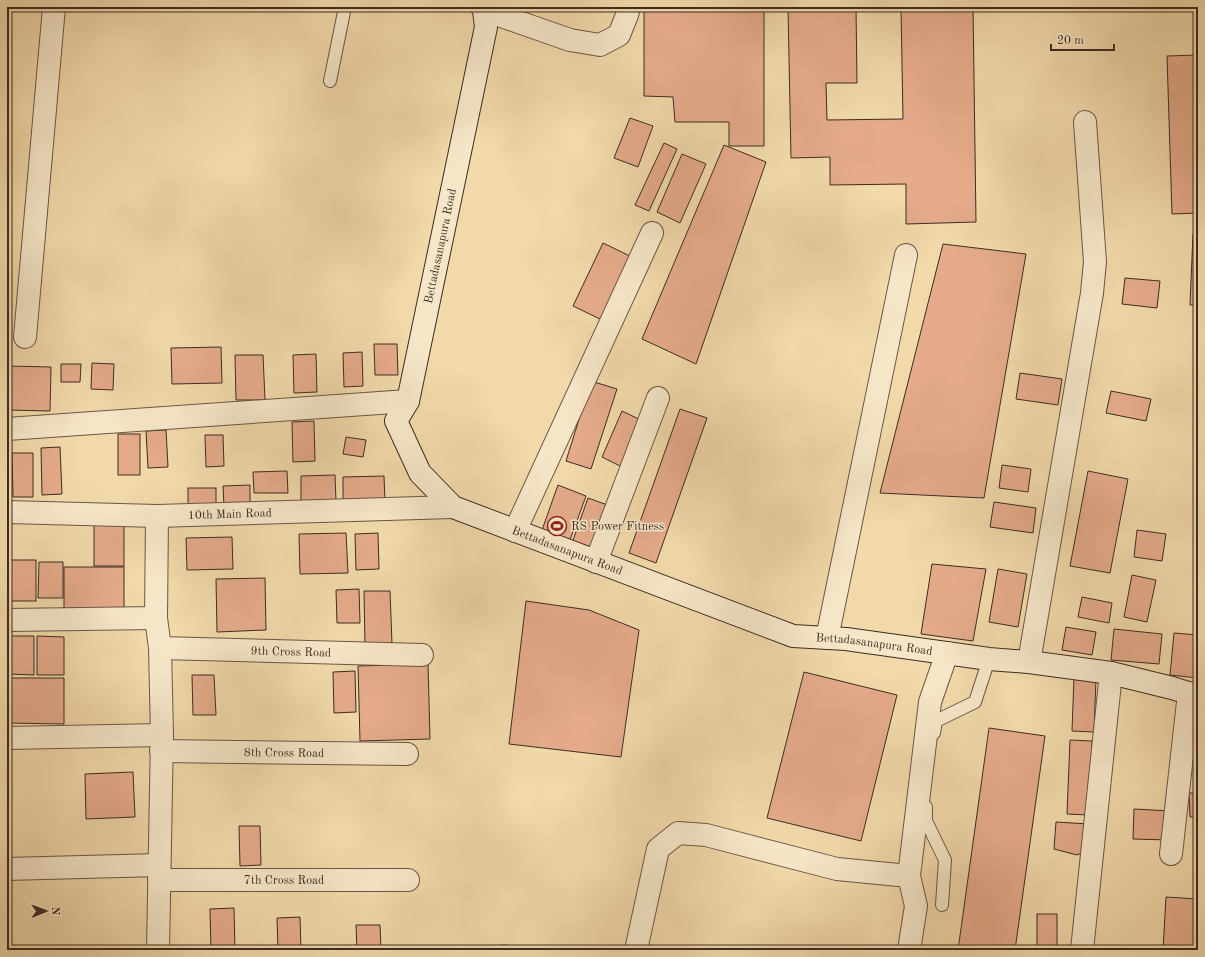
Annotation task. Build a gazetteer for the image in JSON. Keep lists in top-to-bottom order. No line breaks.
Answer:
{"streets":{"street":["Bettadasanapura Road","10th Main Road","9th Cross Road","8th Cross Road","7th Cross Road"]},"crossings":[["Bettadasanapura Road","10th Main Road"]],"places":{"sports":["RS Power Fitness"]},"scale_bar":"20 m","north":"right"}
